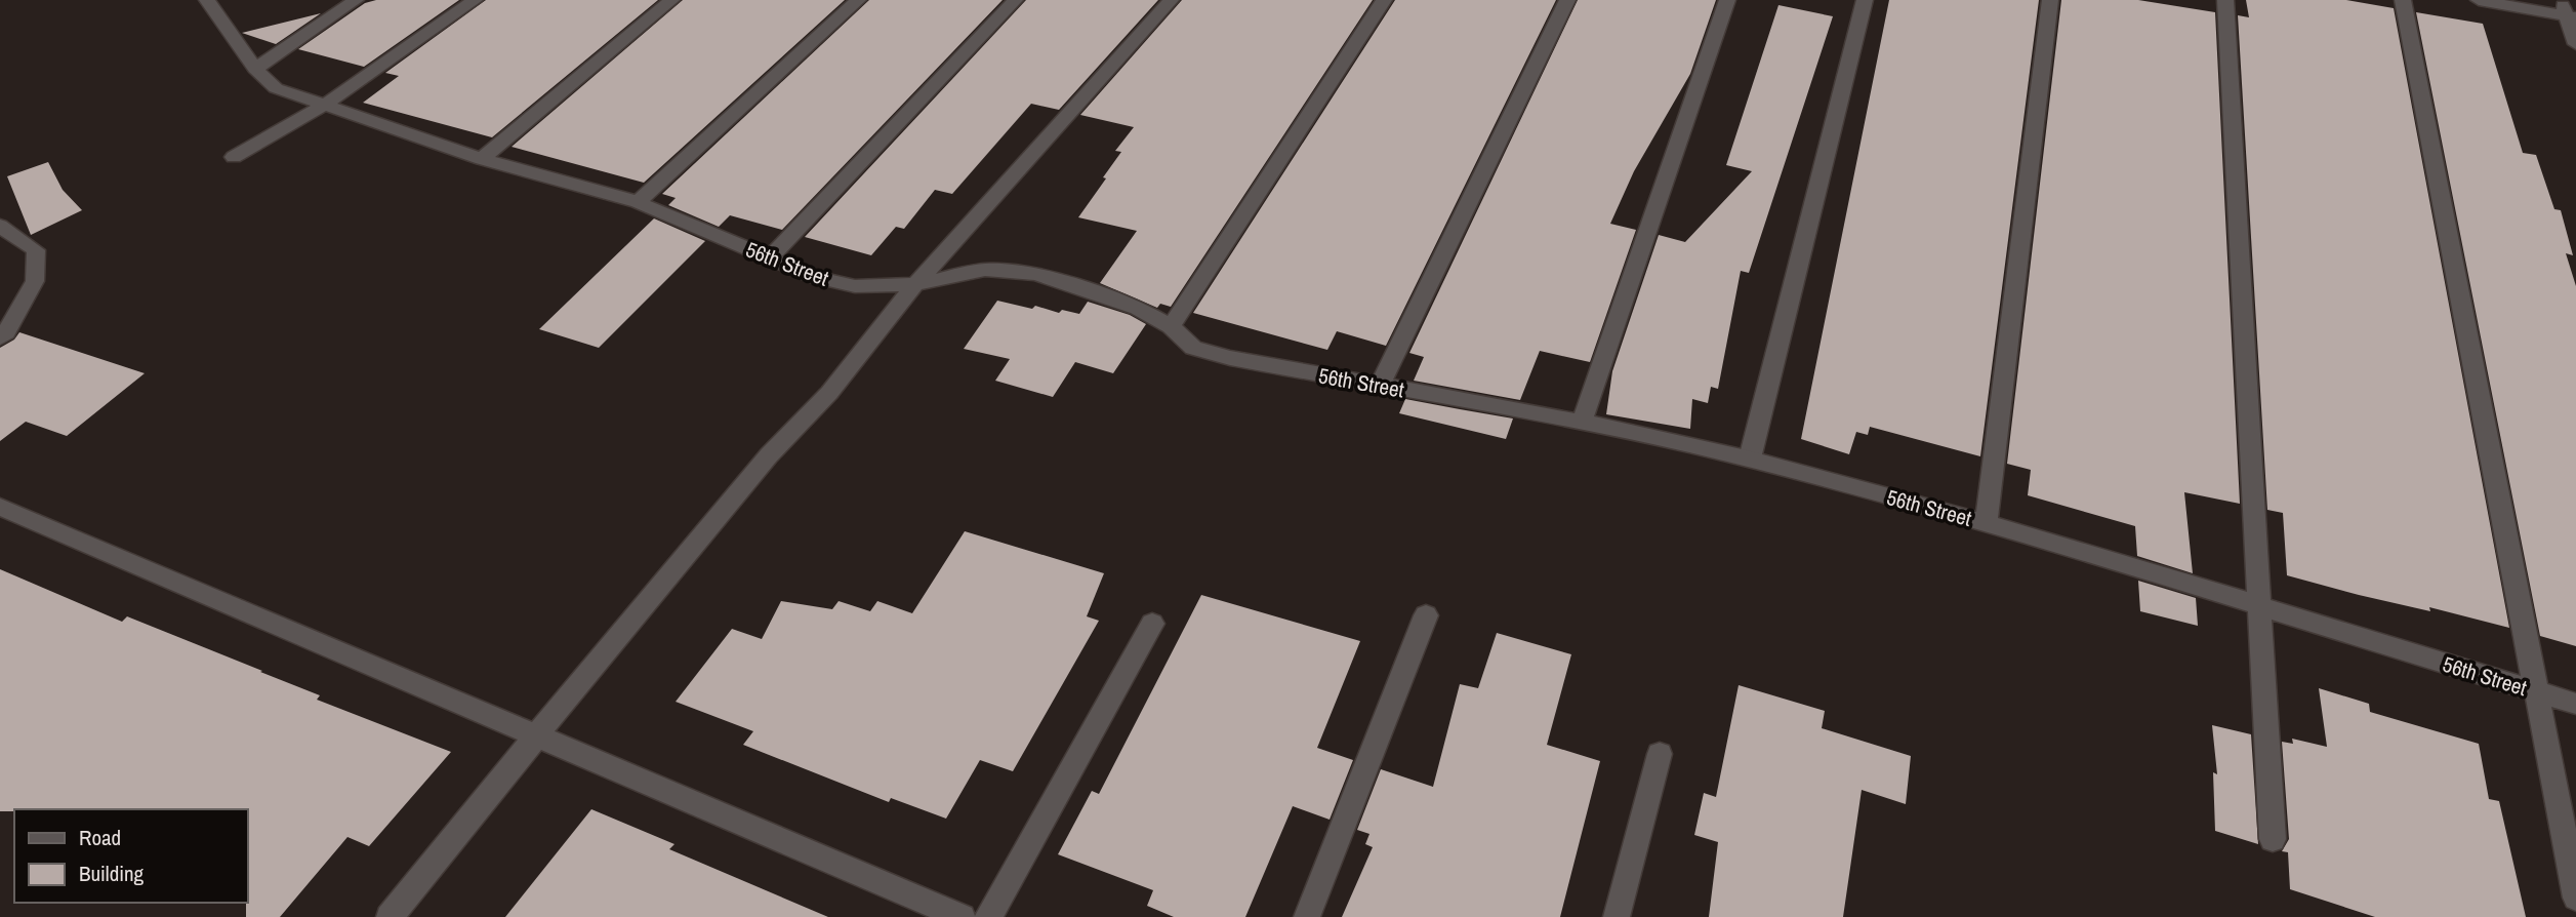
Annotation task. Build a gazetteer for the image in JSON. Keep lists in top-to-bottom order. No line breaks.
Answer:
{"streets":{"street":["56th Street"]},"legend":["Road","Building"]}
